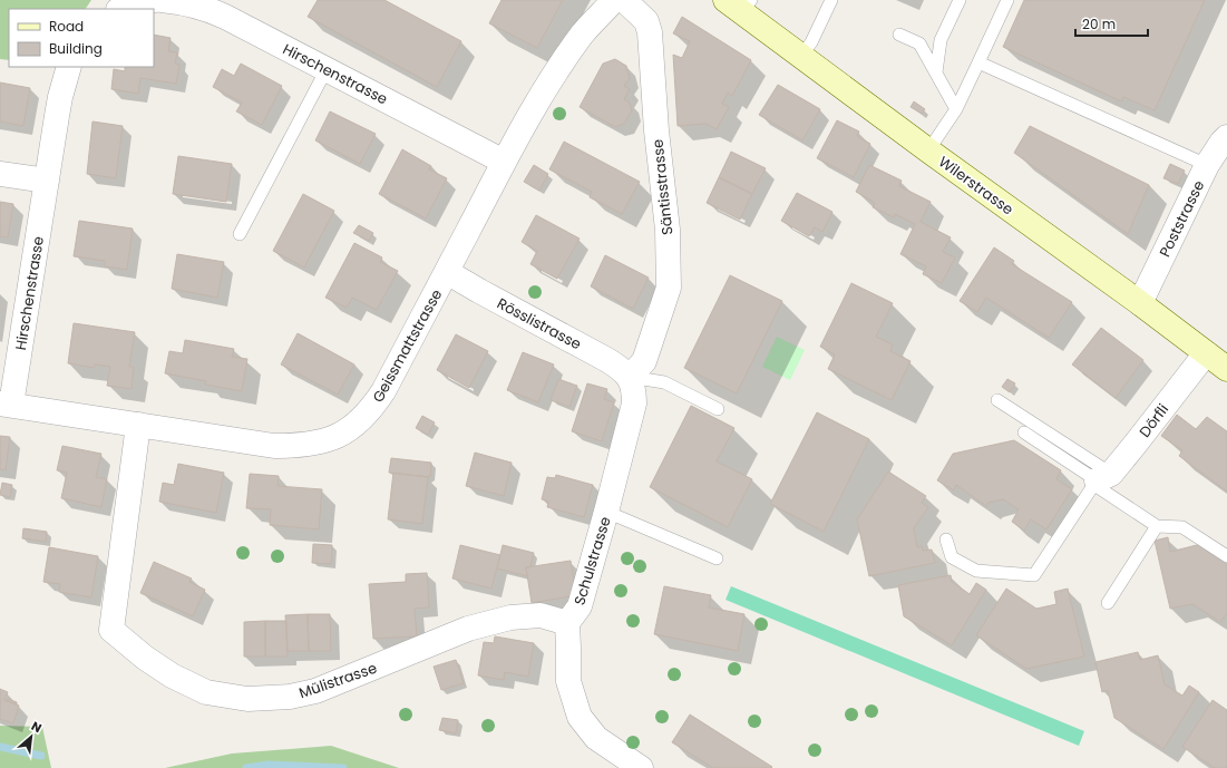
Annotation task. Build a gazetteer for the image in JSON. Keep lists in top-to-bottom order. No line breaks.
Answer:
{"streets":{"main road":["Wilerstrasse"],"street":["Hirschenstrasse","Säntisstrasse","Poststrasse","Rösslistrasse","Geissmattstrasse","Dörfli","Schulstrasse","Mülistrasse"]},"crossings":[["Hirschenstrasse","Geissmattstrasse"],["Wilerstrasse","Poststrasse"],["Wilerstrasse","Dörfli"],["Säntisstrasse","Rösslistrasse"],["Säntisstrasse","Schulstrasse"],["Rösslistrasse","Geissmattstrasse"],["Rösslistrasse","Schulstrasse"],["Geissmattstrasse","Mülistrasse"],["Schulstrasse","Mülistrasse"]],"legend":["Road","Building"],"scale_bar":"20 m","north":"top right"}
